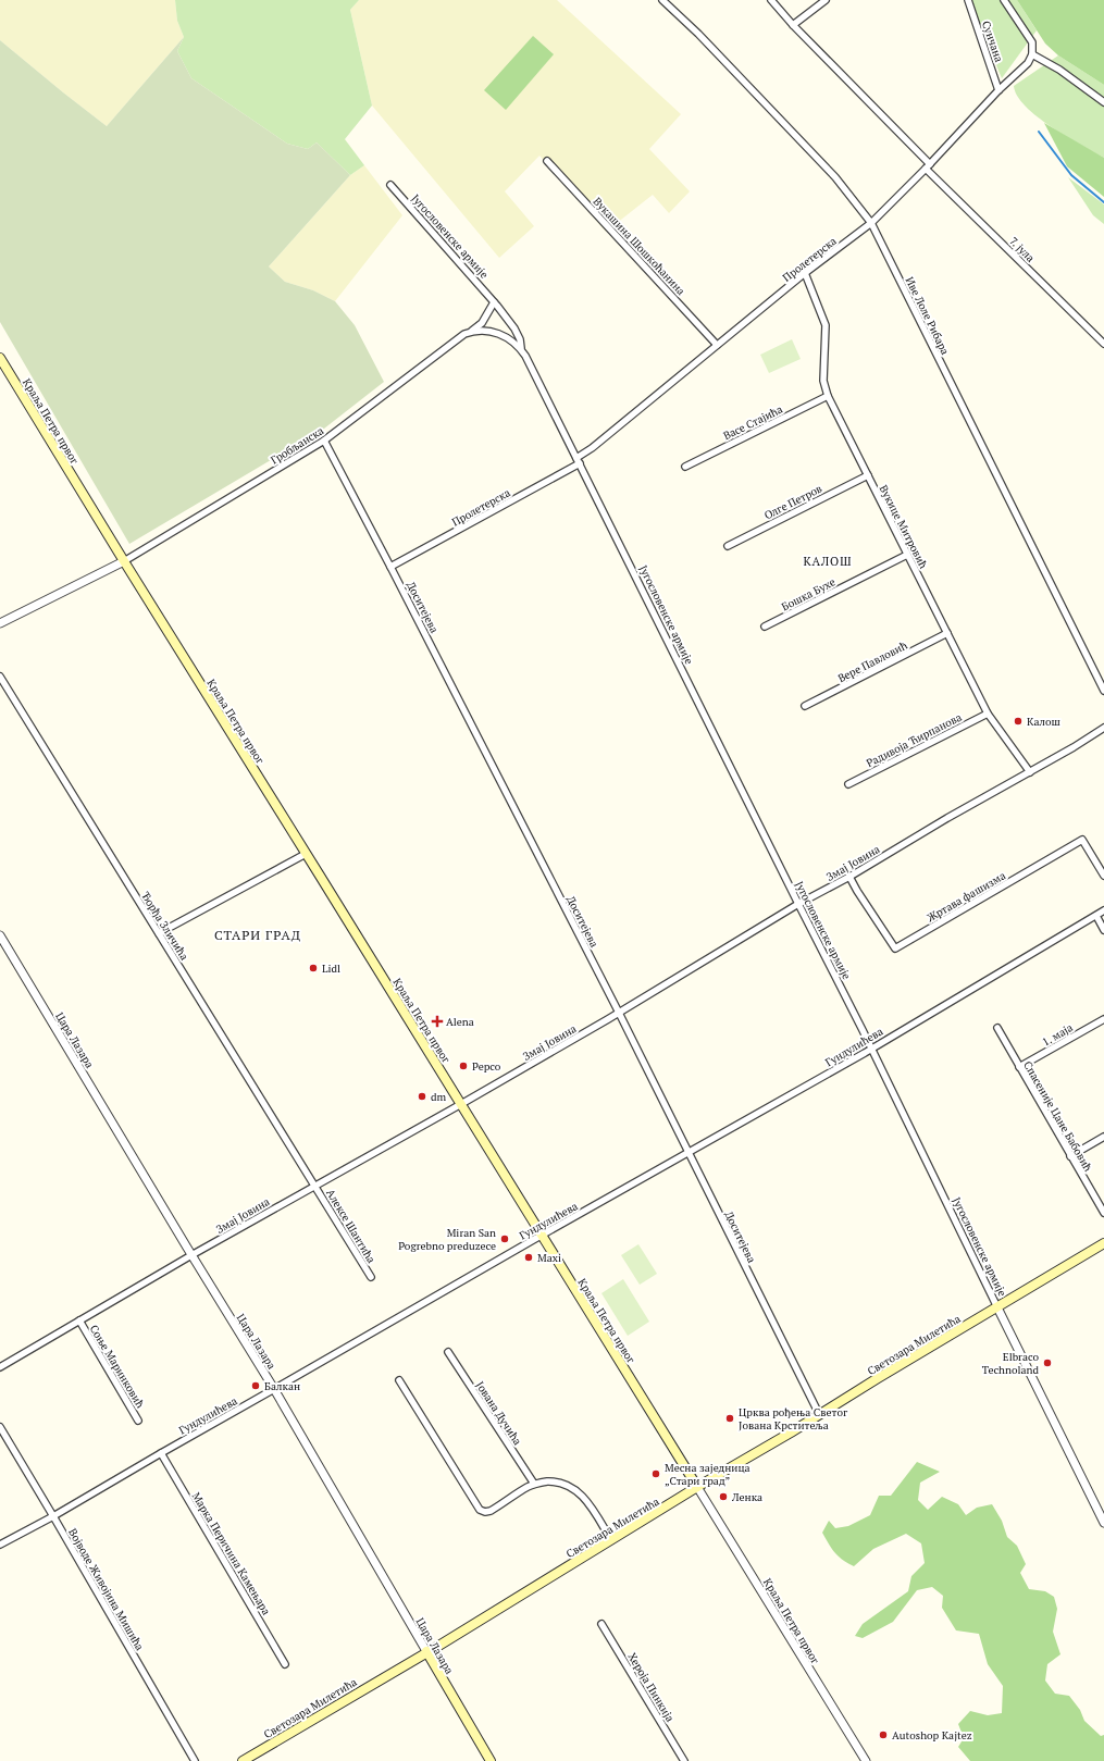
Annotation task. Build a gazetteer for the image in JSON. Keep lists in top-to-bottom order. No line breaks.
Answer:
{"streets":{"main road":["Краља Петра првог","Цара Лазара","Светозара Милетића"],"street":["Сунчана","Југословенске армије","Вукашина Шошкоћанина","7. јула","Пролетерска","Иве Лоле Рибара","Васе Стајића","Гробљанска","Олге Петров","Вукице Митровић","Бошка Бухе","Доситејева","Вере Павловић","Радивоја Ћирпанова","Змај Јовина","Жртава фашизма","Ђорђа Зличића","1. маја","Гундулићева","Спасеније Цане Бабовић","Алексе Шантића","Соње Маринковић","Јована Дучића","Марка Перичина Камењара","Војводе Живојина Мишића","Хероја Пинкија"]},"crossings":[["Сунчана","Пролетерска"],["Југословенске армије","Пролетерска"],["Југословенске армије","Гробљанска"],["Југословенске армије","Змај Јовина"],["Југословенске армије","Гундулићева"],["Југословенске армије","Светозара Милетића"],["Вукашина Шошкоћанина","Пролетерска"],["7. јула","Пролетерска"],["Пролетерска","Иве Лоле Рибара"],["Пролетерска","Вукице Митровић"],["Пролетерска","Доситејева"],["Краља Петра првог","Гробљанска"],["Краља Петра првог","Змај Јовина"],["Краља Петра првог","Гундулићева"],["Краља Петра првог","Светозара Милетића"],["Васе Стајића","Вукице Митровић"],["Гробљанска","Доситејева"],["Олге Петров","Вукице Митровић"],["Вукице Митровић","Бошка Бухе"],["Вукице Митровић","Вере Павловић"],["Вукице Митровић","Радивоја Ћирпанова"],["Вукице Митровић","Змај Јовина"],["Доситејева","Змај Јовина"],["Доситејева","Гундулићева"],["Доситејева","Светозара Милетића"],["Змај Јовина","Жртава фашизма"],["Змај Јовина","Ђорђа Зличића"],["Змај Јовина","Цара Лазара"],["Змај Јовина","Алексе Шантића"],["Змај Јовина","Соње Маринковић"],["Ђорђа Зличића","Алексе Шантића"],["1. маја","Спасеније Цане Бабовић"],["Цара Лазара","Гундулићева"],["Цара Лазара","Светозара Милетића"],["Гундулићева","Марка Перичина Камењара"],["Гундулићева","Војводе Живојина Мишића"]],"districts":["КАЛОШ","СТАРИ ГРАД"],"places":{"other":["Калош","Lidl","Pepco","dm","Miran San Pogrebno preduzece","Maxi","Elbraco Technoland","Балкан","Црква рођења Светог Јована Крститеља","Месна заједница „Стари град”","Ленка","Autoshop Kajtez"],"health":["Alena"]}}
